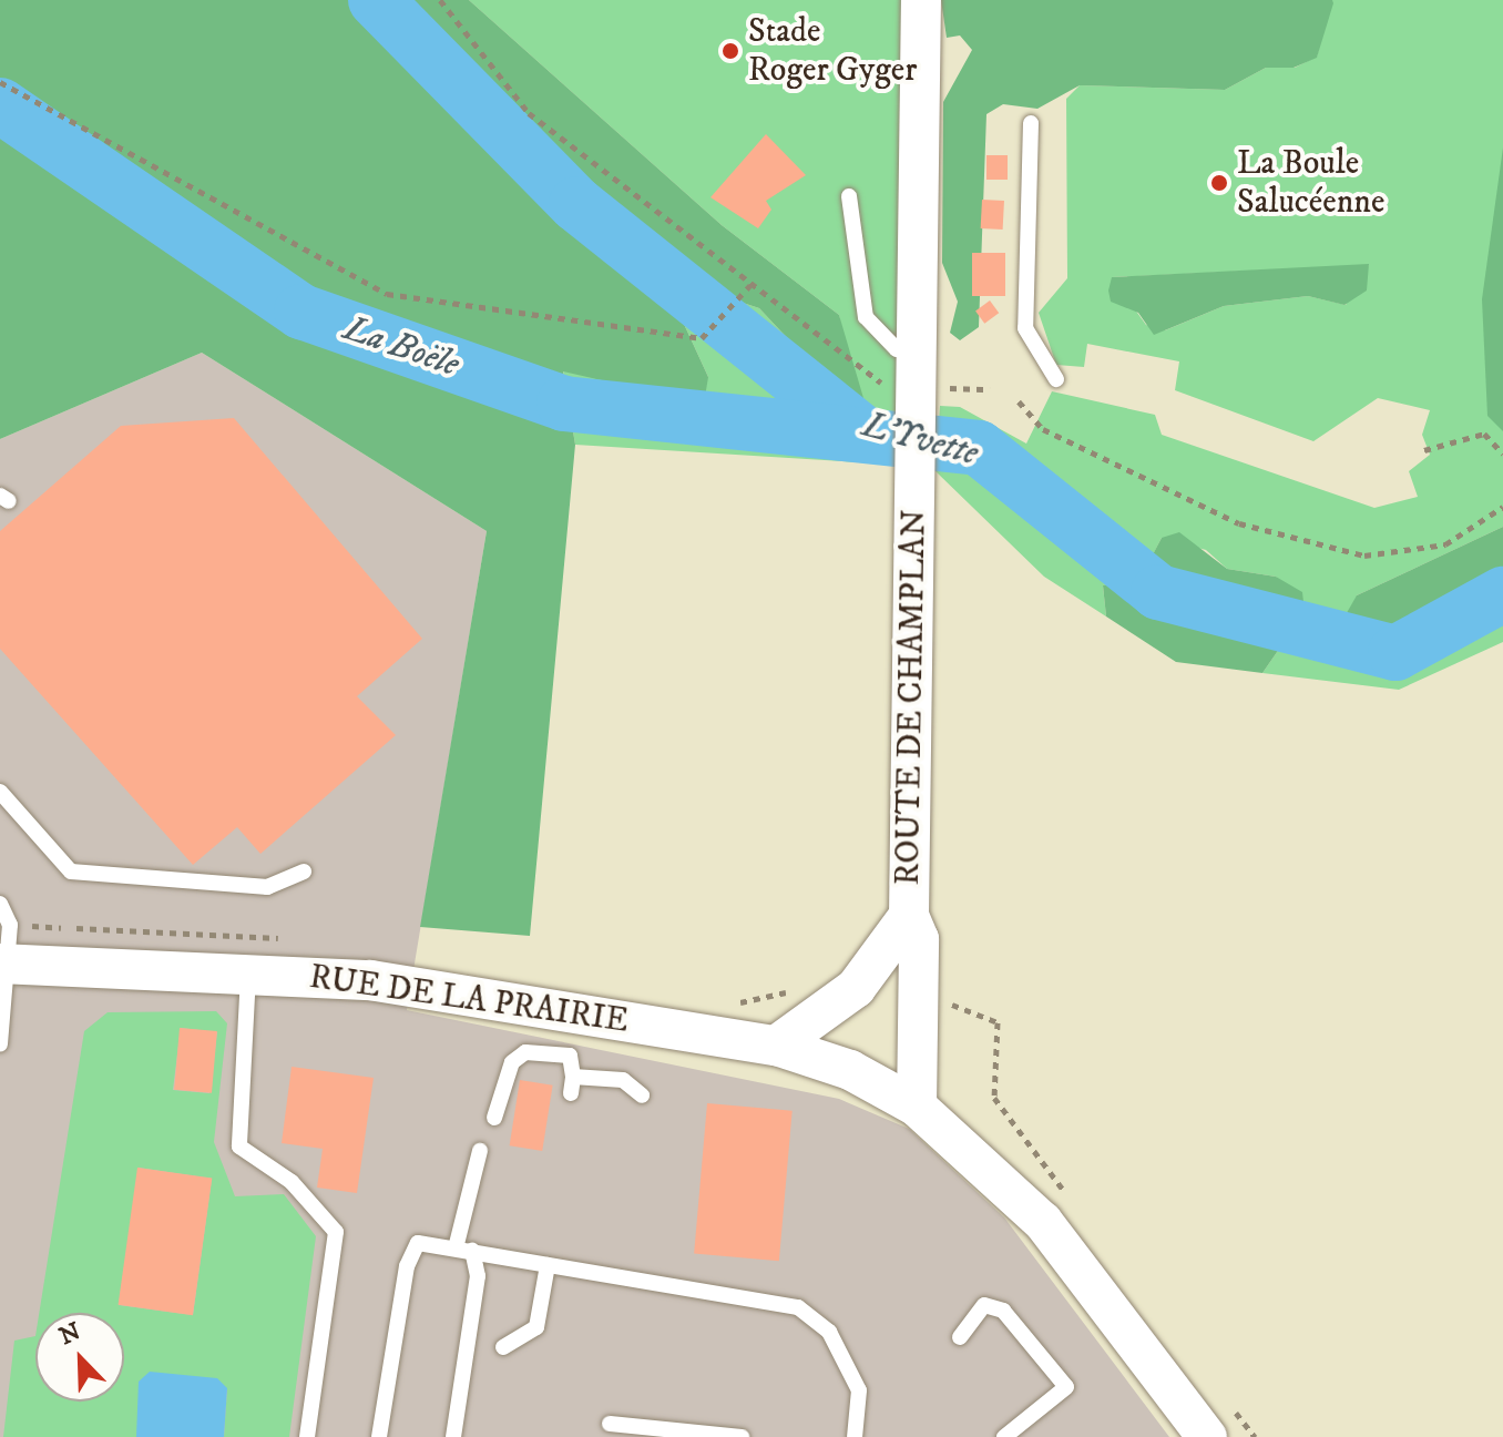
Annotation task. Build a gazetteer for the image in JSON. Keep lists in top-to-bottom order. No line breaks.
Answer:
{"streets":{"street":["ROUTE DE CHAMPLAN","RUE DE LA PRAIRIE"]},"water":["La Boële","L'Yvette"],"places":["Stade Roger Gyger","La Boule Salucéenne"],"north":"top left"}
